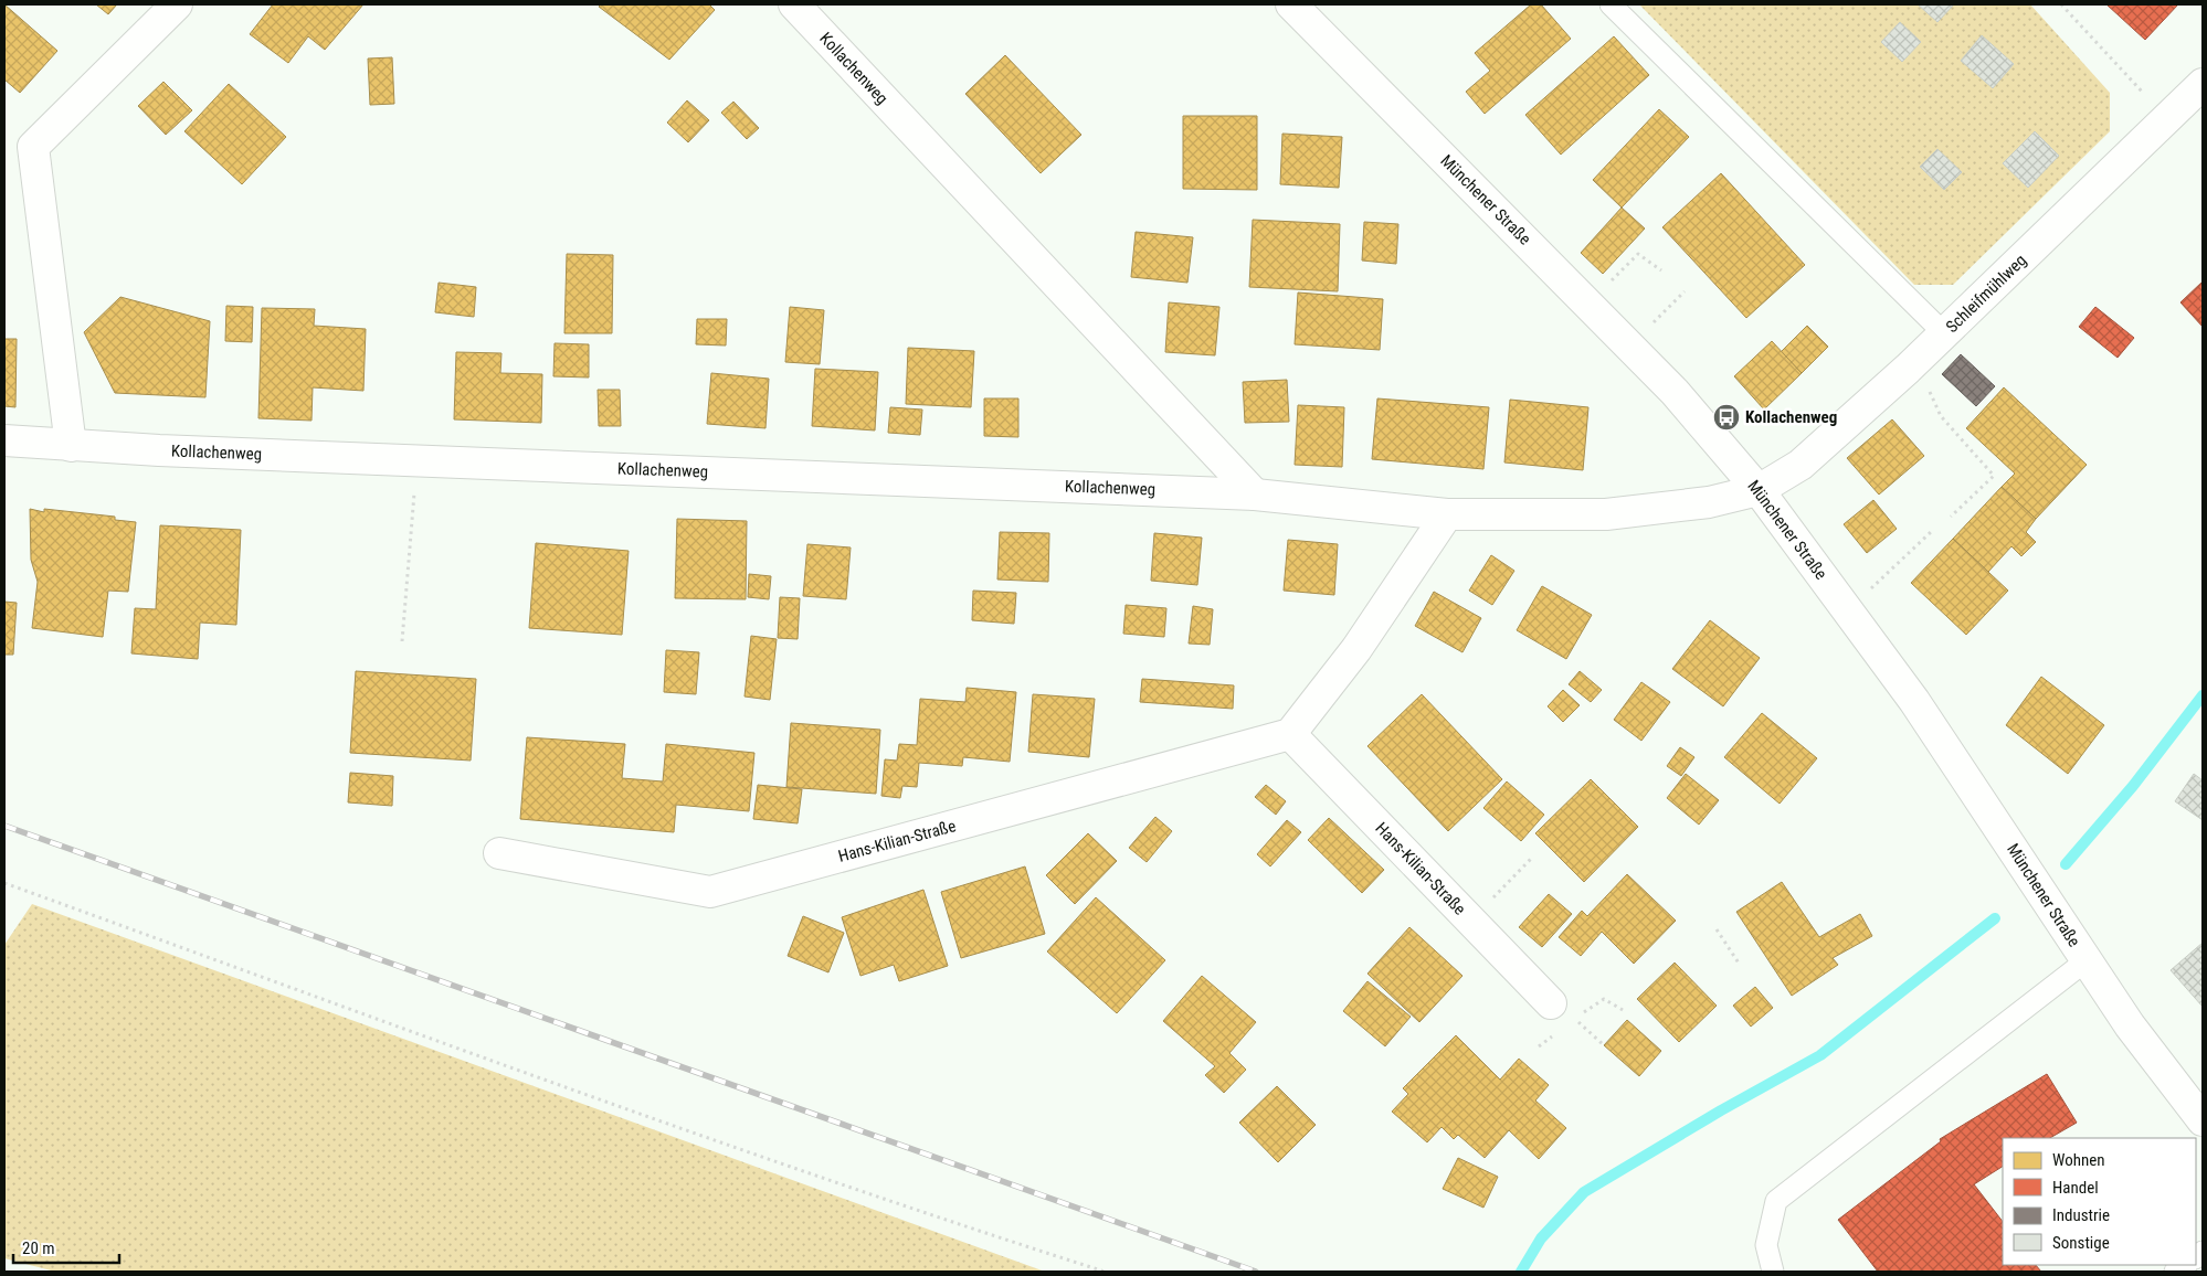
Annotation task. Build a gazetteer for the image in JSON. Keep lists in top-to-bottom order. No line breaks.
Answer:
{"streets":{"street":["Kollachenweg","Münchener Straße","Schleifmühlweg","Hans-Kilian-Straße"]},"crossings":[["Kollachenweg","Münchener Straße"],["Kollachenweg","Schleifmühlweg"],["Münchener Straße","Schleifmühlweg"]],"places":{"bus stop":["Kollachenweg"]},"legend":["Wohnen","Handel","Industrie","Sonstige"],"scale_bar":"20 m"}
